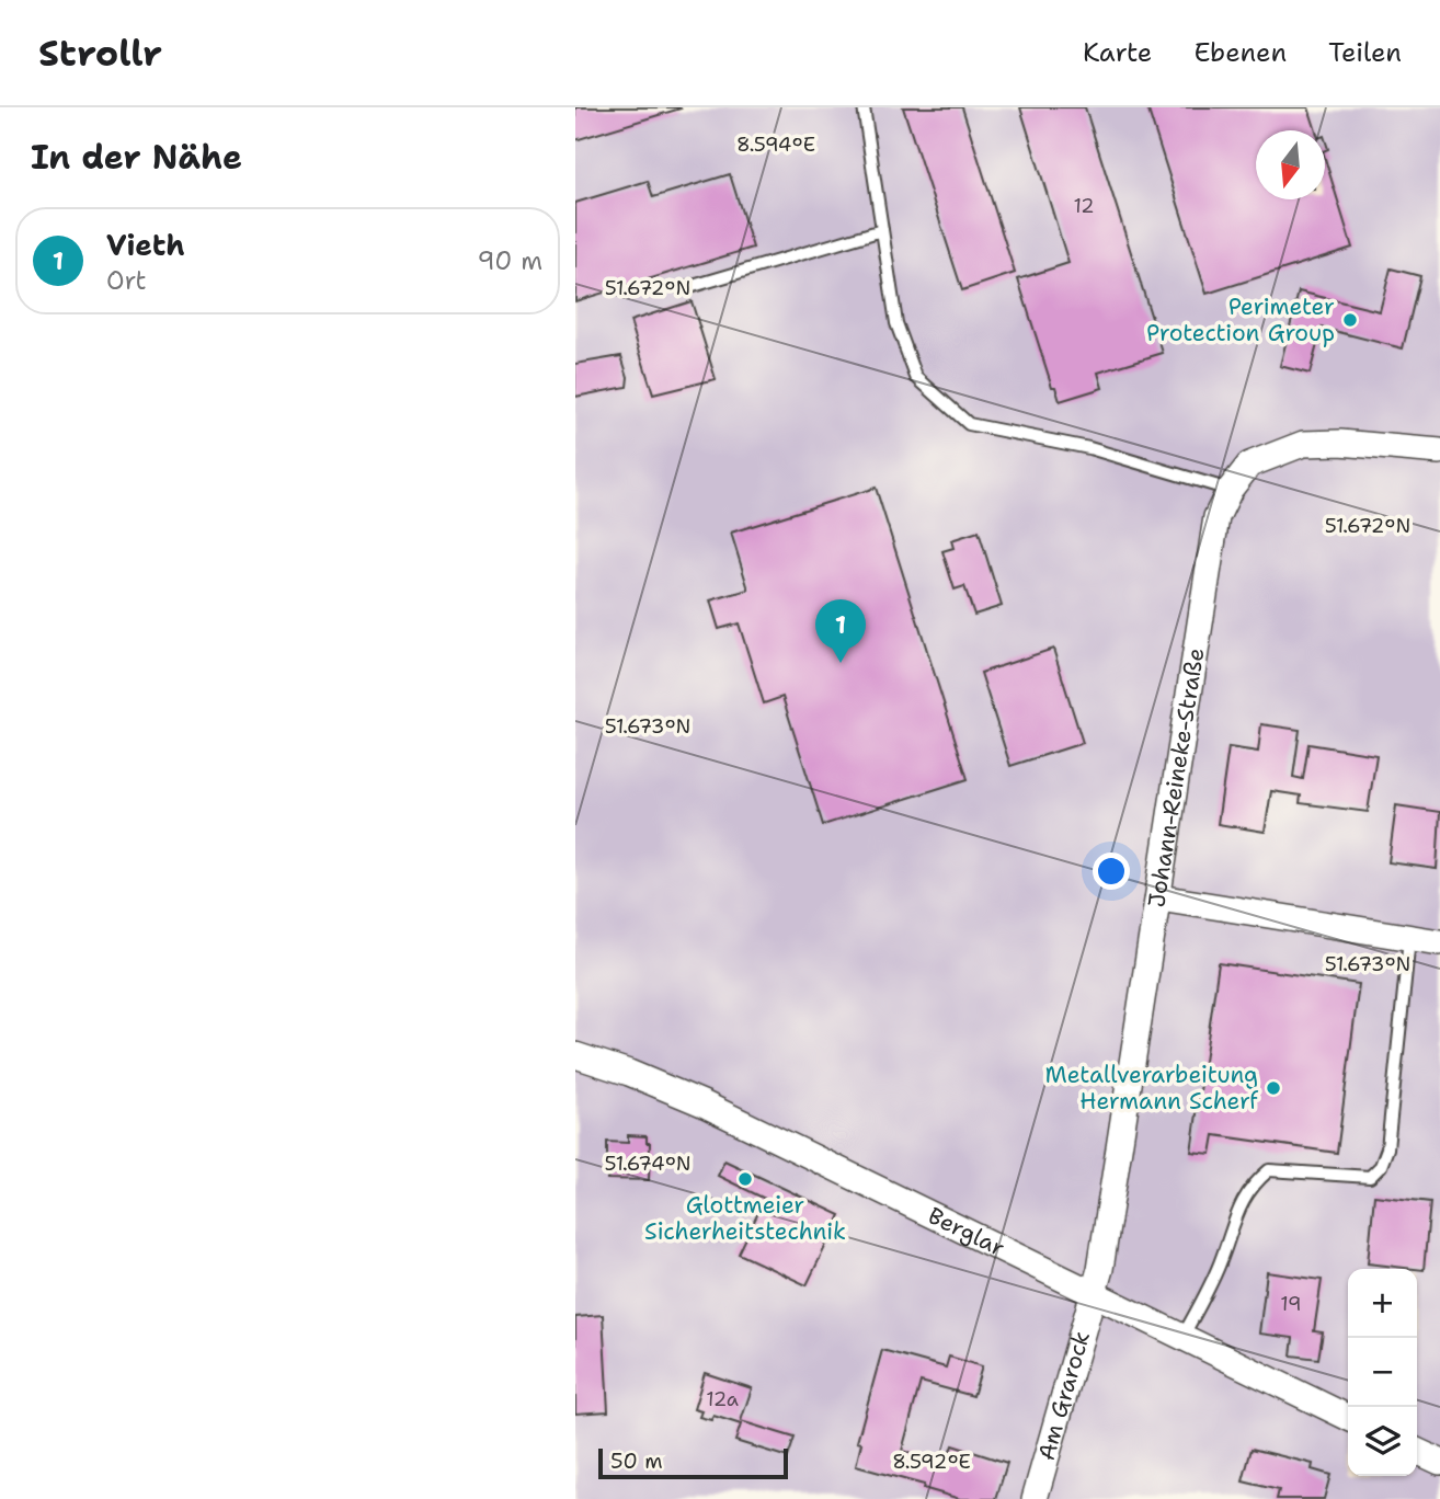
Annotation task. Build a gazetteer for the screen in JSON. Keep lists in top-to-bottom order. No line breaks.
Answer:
{"streets":{"street":["Johann-Reineke-Straße","Berglar","Am Grarock"]},"crossings":[["Johann-Reineke-Straße","Berglar"],["Johann-Reineke-Straße","Am Grarock"],["Berglar","Am Grarock"]],"places":["Perimeter Protection Group","Metallverarbeitung Hermann Scherf","Glottmeier Sicherheitstechnik"],"house_numbers":["12","19","12a"],"scale_bar":"50 m","north":"bottom","page":{"header":"Strollr","nav":["Karte","Ebenen","Teilen"],"heading":"In der Nähe","list":[{"mark":"1","name":"Vieth","note":"Ort","value":"90 m"}],"pins":"1","map_buttons":["+","−"],"scale":"50 m"},"coordinates":["8.594°E","51.672°N","51.673°N","51.674°N","8.592°E"]}
